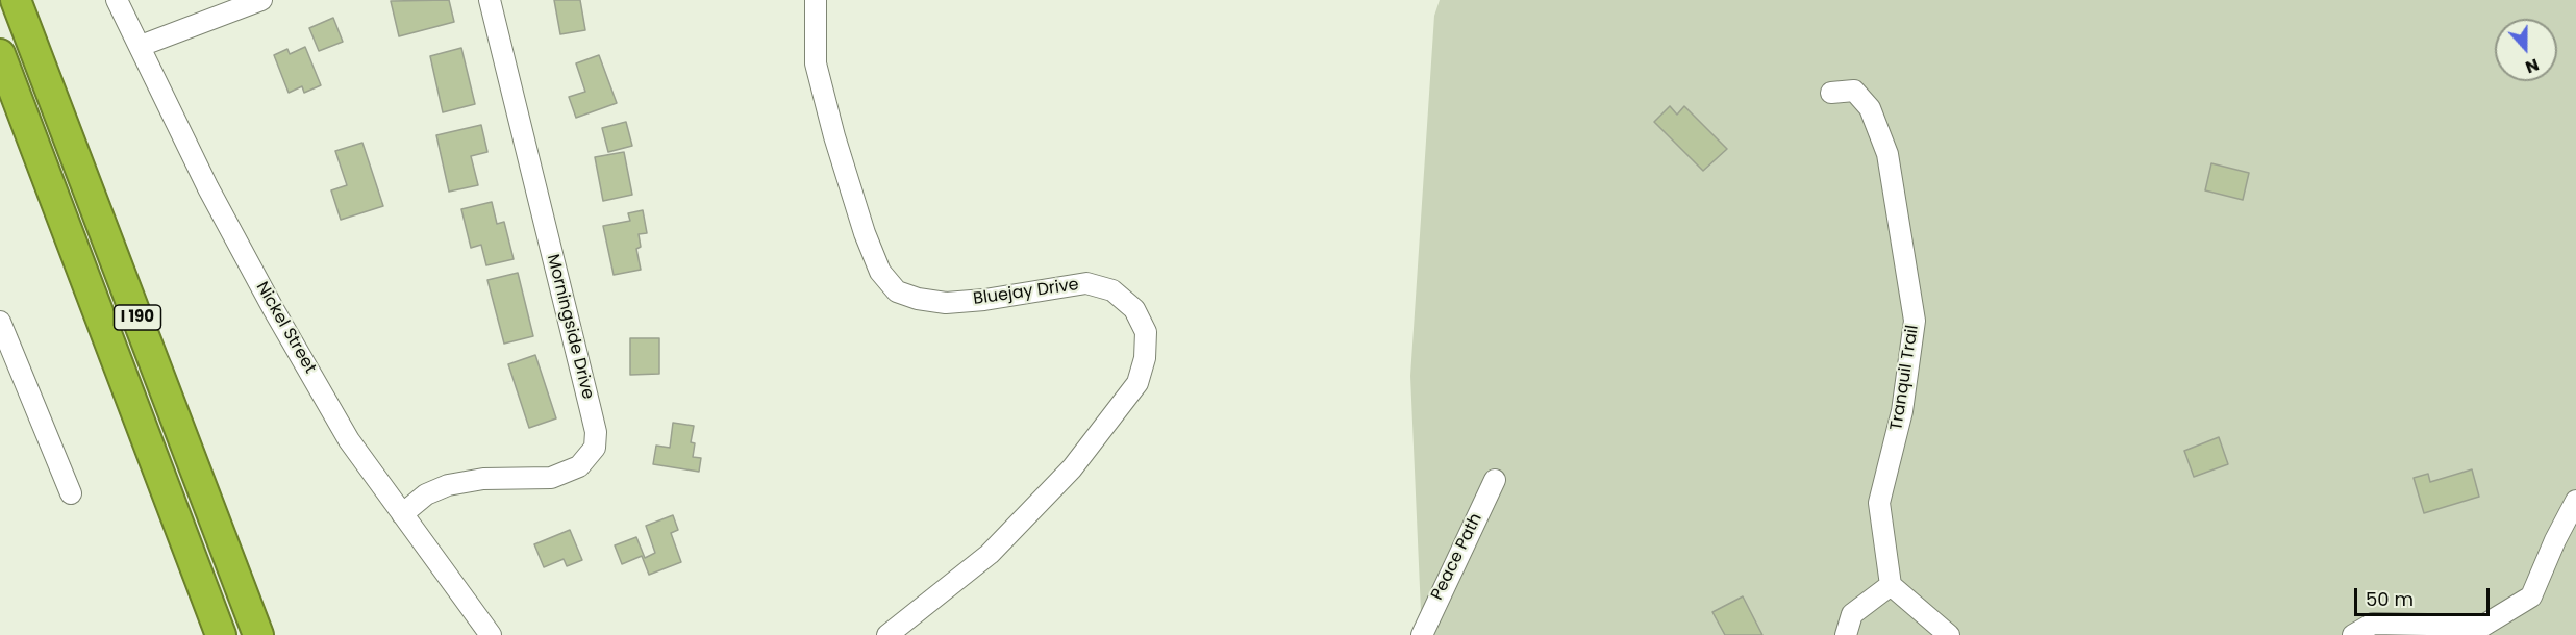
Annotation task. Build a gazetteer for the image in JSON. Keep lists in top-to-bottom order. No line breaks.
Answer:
{"streets":{"highway":["I 190"],"street":["Bluejay Drive","Morningside Drive","Nickel Street","Tranquil Trail","Peace Path"]},"crossings":[["Morningside Drive","Nickel Street"]],"scale_bar":"50 m","north":"bottom"}
